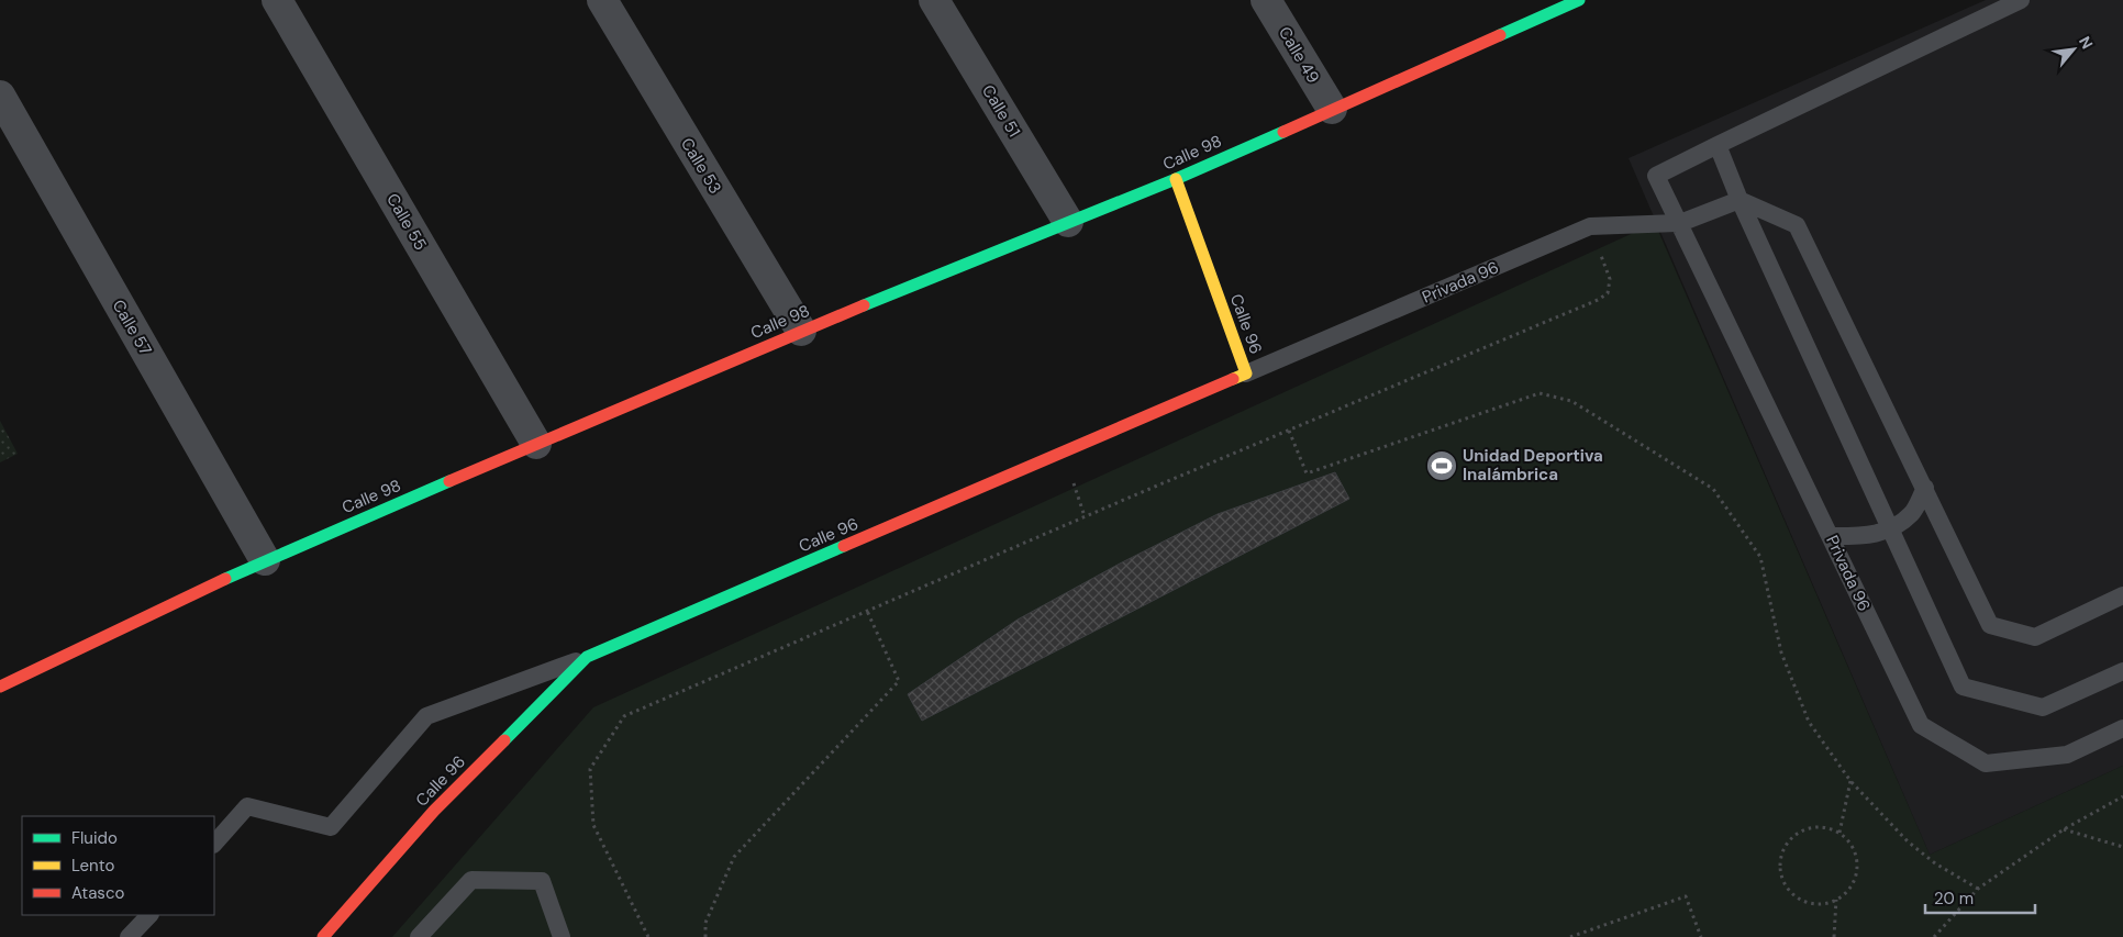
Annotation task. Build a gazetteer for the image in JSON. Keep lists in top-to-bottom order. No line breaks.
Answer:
{"streets":{"street":["Calle 49","Calle 51","Calle 98","Calle 53","Calle 55","Calle 96","Calle 57"],"lane":["Privada 96"]},"crossings":[["Calle 49","Calle 98"],["Calle 51","Calle 98"],["Calle 98","Calle 53"],["Calle 98","Calle 55"],["Calle 98","Calle 96"],["Calle 98","Calle 57"],["Privada 96","Calle 96"]],"places":{"sports":["Unidad Deportiva Inalámbrica"]},"legend":["Fluido","Lento","Atasco"],"scale_bar":"20 m","north":"top right"}
